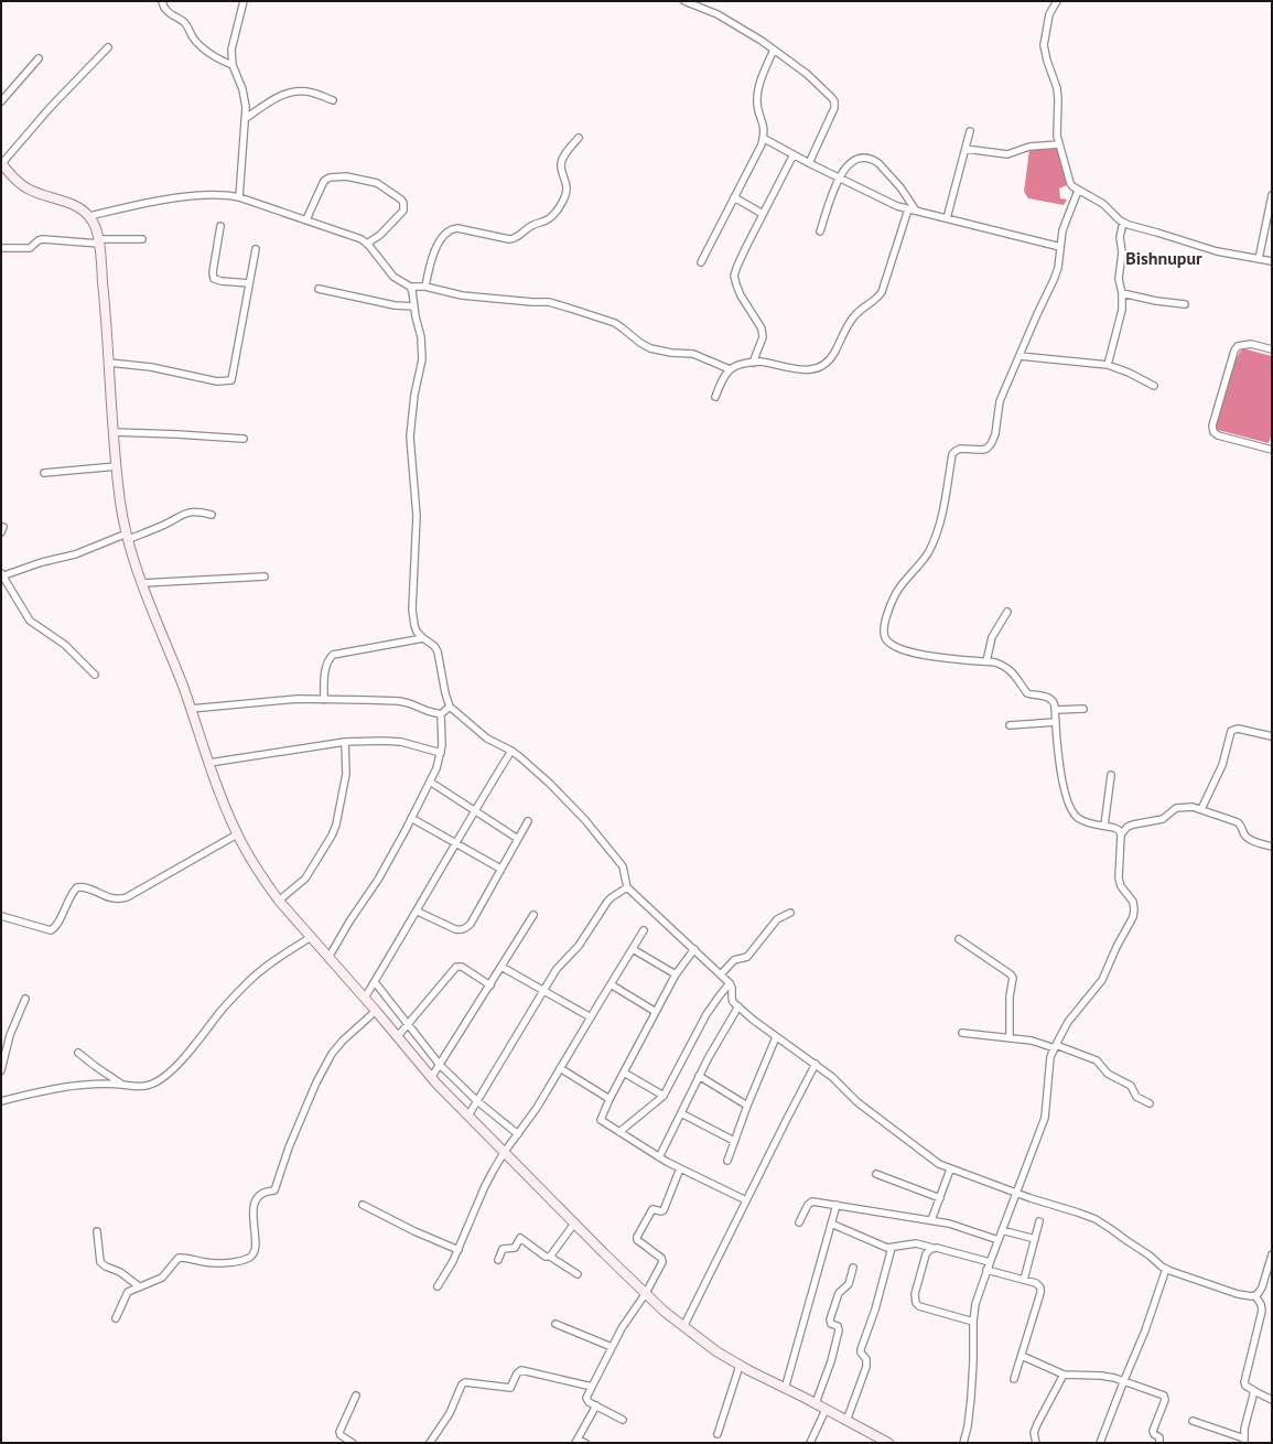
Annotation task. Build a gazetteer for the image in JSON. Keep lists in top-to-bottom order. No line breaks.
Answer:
{"districts":["Bishnupur"]}
